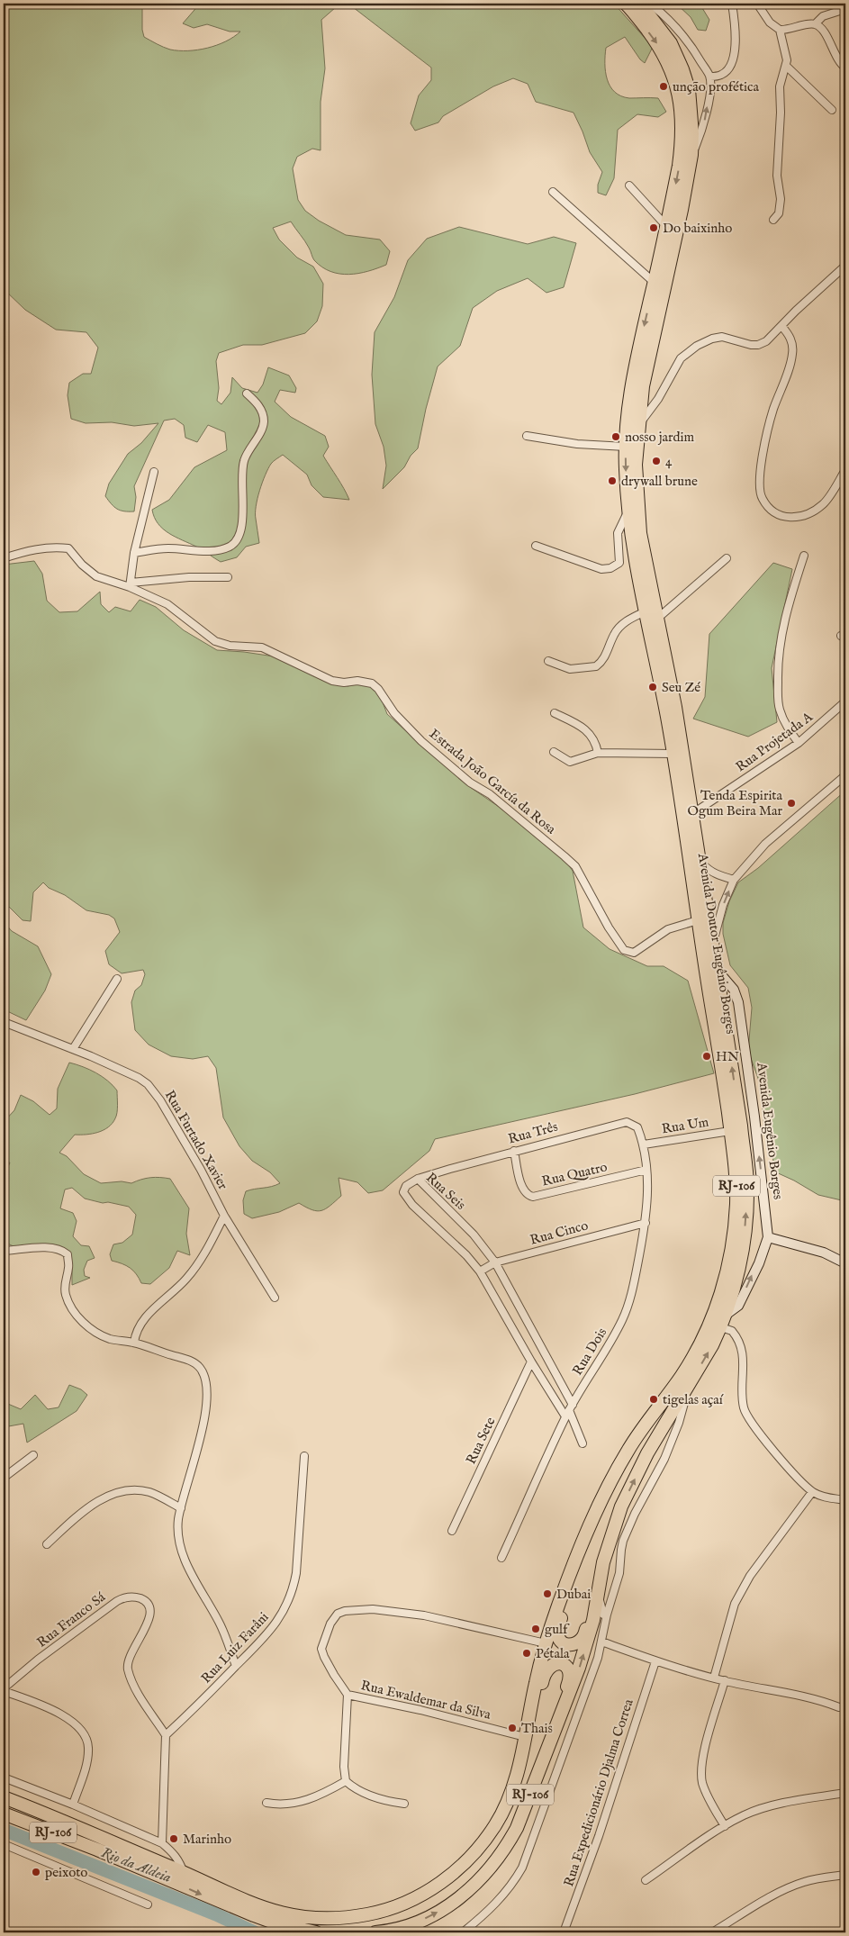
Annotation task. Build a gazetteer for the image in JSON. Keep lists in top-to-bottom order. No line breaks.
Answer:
{"streets":{"highway":["Avenida Doutor Eugênio Borges","RJ-106"],"main road":["Avenida Eugênio Borges"],"street":["Rua Projetada A","Estrada João García da Rosa","Rua Um","Rua Três","Rua Furtado Xavier","Rua Quatro","Rua Seis","Rua Cinco","Rua Dois","Rua Sete","Rua Franco Sá","Rua Luiz Farâni","Rua Ewaldemar da Silva","Rua Expedicionário Djalma Correa"]},"crossings":[["Rua Projetada A","Avenida Doutor Eugênio Borges"],["Estrada João García da Rosa","Avenida Doutor Eugênio Borges"],["Avenida Doutor Eugênio Borges","Rua Um"],["Avenida Doutor Eugênio Borges","Avenida Eugênio Borges"],["Avenida Doutor Eugênio Borges","Rua Ewaldemar da Silva"],["Rua Um","Rua Três"],["Rua Um","Rua Dois"],["Rua Três","Rua Quatro"],["Rua Três","Rua Seis"],["Rua Três","Rua Dois"],["Rua Quatro","Rua Dois"],["Rua Seis","Rua Cinco"],["Rua Seis","Rua Dois"],["Rua Seis","Rua Sete"],["Rua Cinco","Rua Dois"],["Rua Franco Sá","Rua Luiz Farâni"]],"one_way":["Avenida Eugênio Borges"],"water":["Rio da Aldeia"],"places":["unção profética","Do baixinho","nosso jardim","4","drywall brune","Seu Zé","Tenda Espirita Ogum Beira Mar","HN","tigelas açaí","Dubai","gulf","Pétala","Thais","Marinho","peixoto"]}
